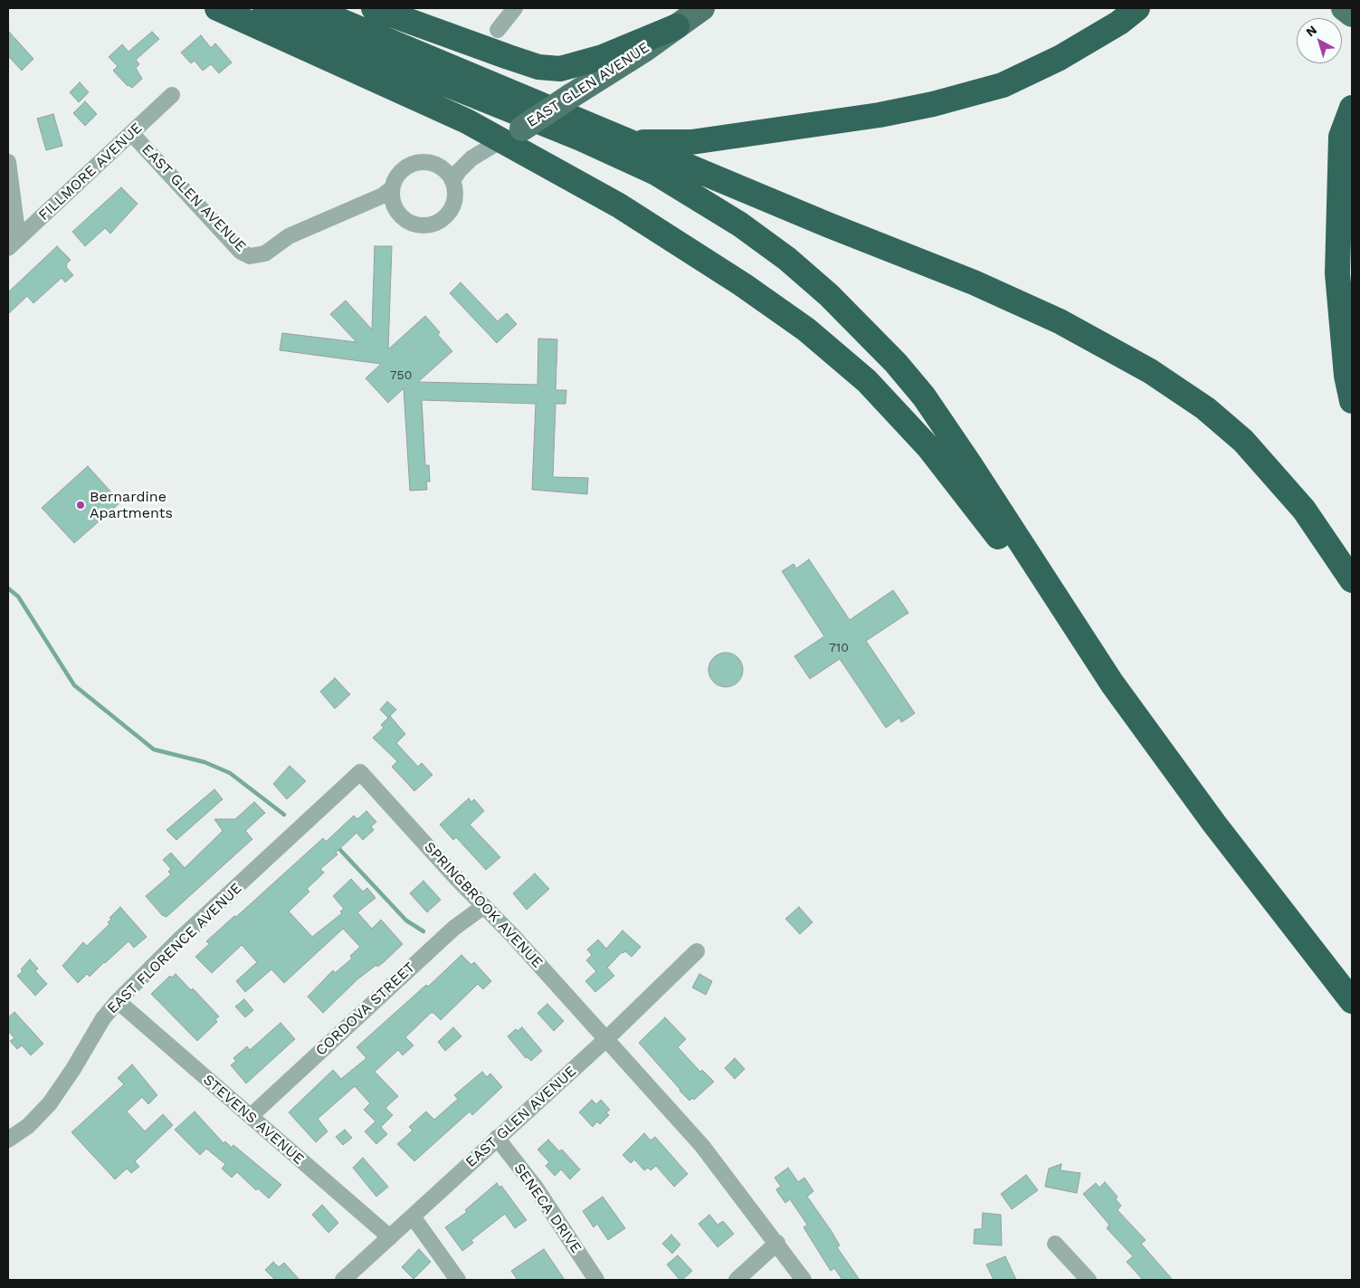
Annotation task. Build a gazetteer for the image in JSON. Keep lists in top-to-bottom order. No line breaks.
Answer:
{"streets":{"main road":["EAST GLEN AVENUE"],"street":["FILLMORE AVENUE","SPRINGBROOK AVENUE","EAST FLORENCE AVENUE","CORDOVA STREET","STEVENS AVENUE","SENECA DRIVE"]},"crossings":[["EAST GLEN AVENUE","FILLMORE AVENUE"],["EAST GLEN AVENUE","SPRINGBROOK AVENUE"],["EAST GLEN AVENUE","STEVENS AVENUE"],["EAST GLEN AVENUE","SENECA DRIVE"],["SPRINGBROOK AVENUE","EAST FLORENCE AVENUE"],["SPRINGBROOK AVENUE","CORDOVA STREET"],["EAST FLORENCE AVENUE","STEVENS AVENUE"],["CORDOVA STREET","STEVENS AVENUE"]],"places":["Bernardine Apartments"],"house_numbers":["750","710"],"north":"top left"}
